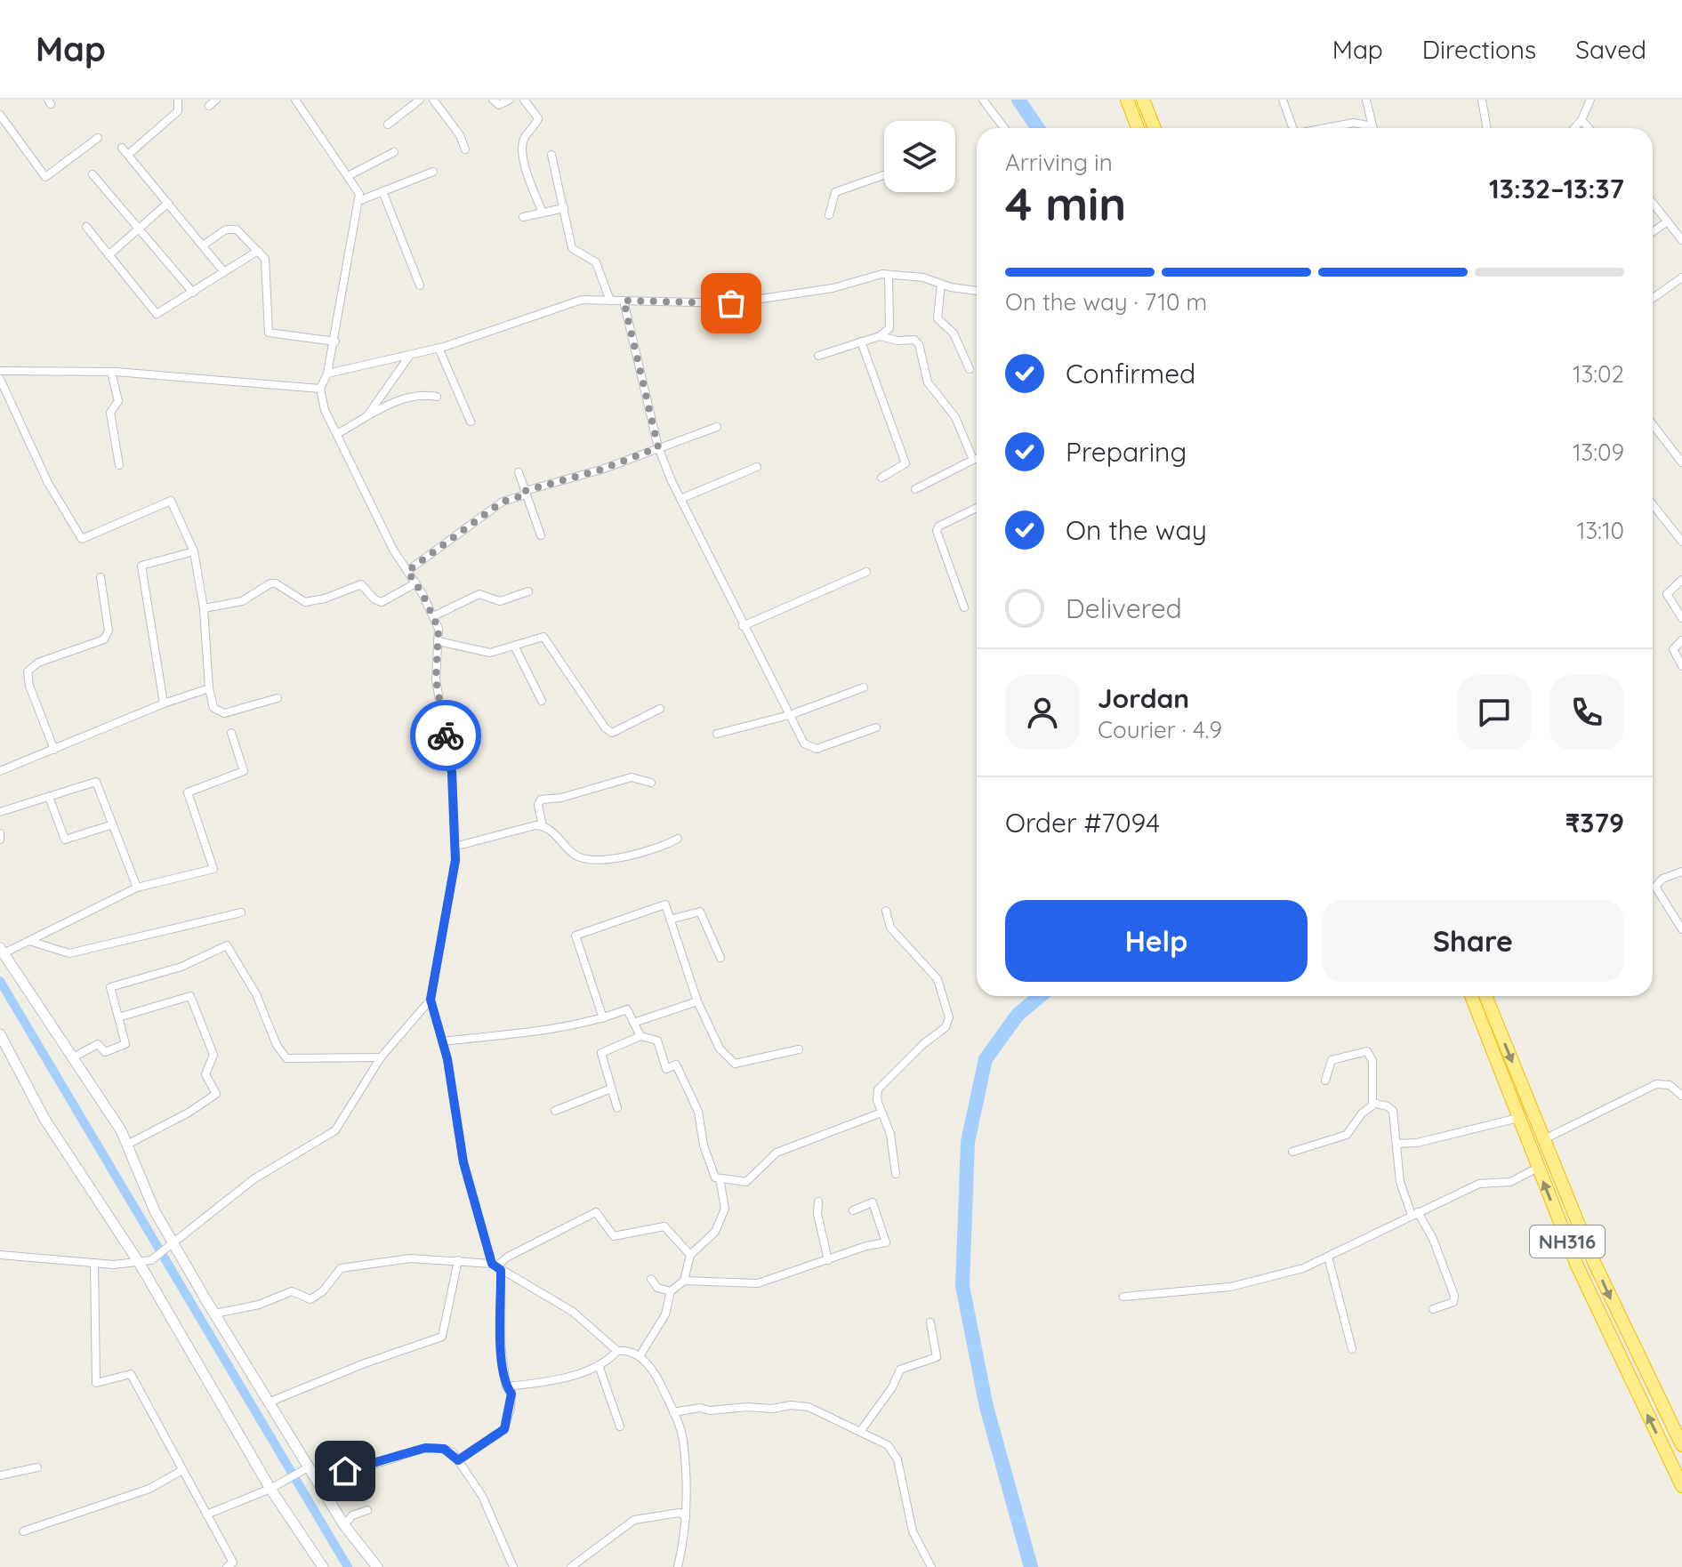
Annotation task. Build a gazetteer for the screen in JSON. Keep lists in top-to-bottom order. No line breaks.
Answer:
{"streets":{"highway":["NH316"]},"page":{"header":"Map","nav":["Map","Directions","Saved"],"heading":["4 min","Arriving in","13:32–13:37"],"panel":["Jordan","Courier · 4.9","Order #7094","₹379"],"bar":"On the way · 710 m","list":[["Confirmed","13:02"],["Preparing","13:09"],["On the way","13:10"],"Delivered"],"buttons":["Help","Share"]}}
